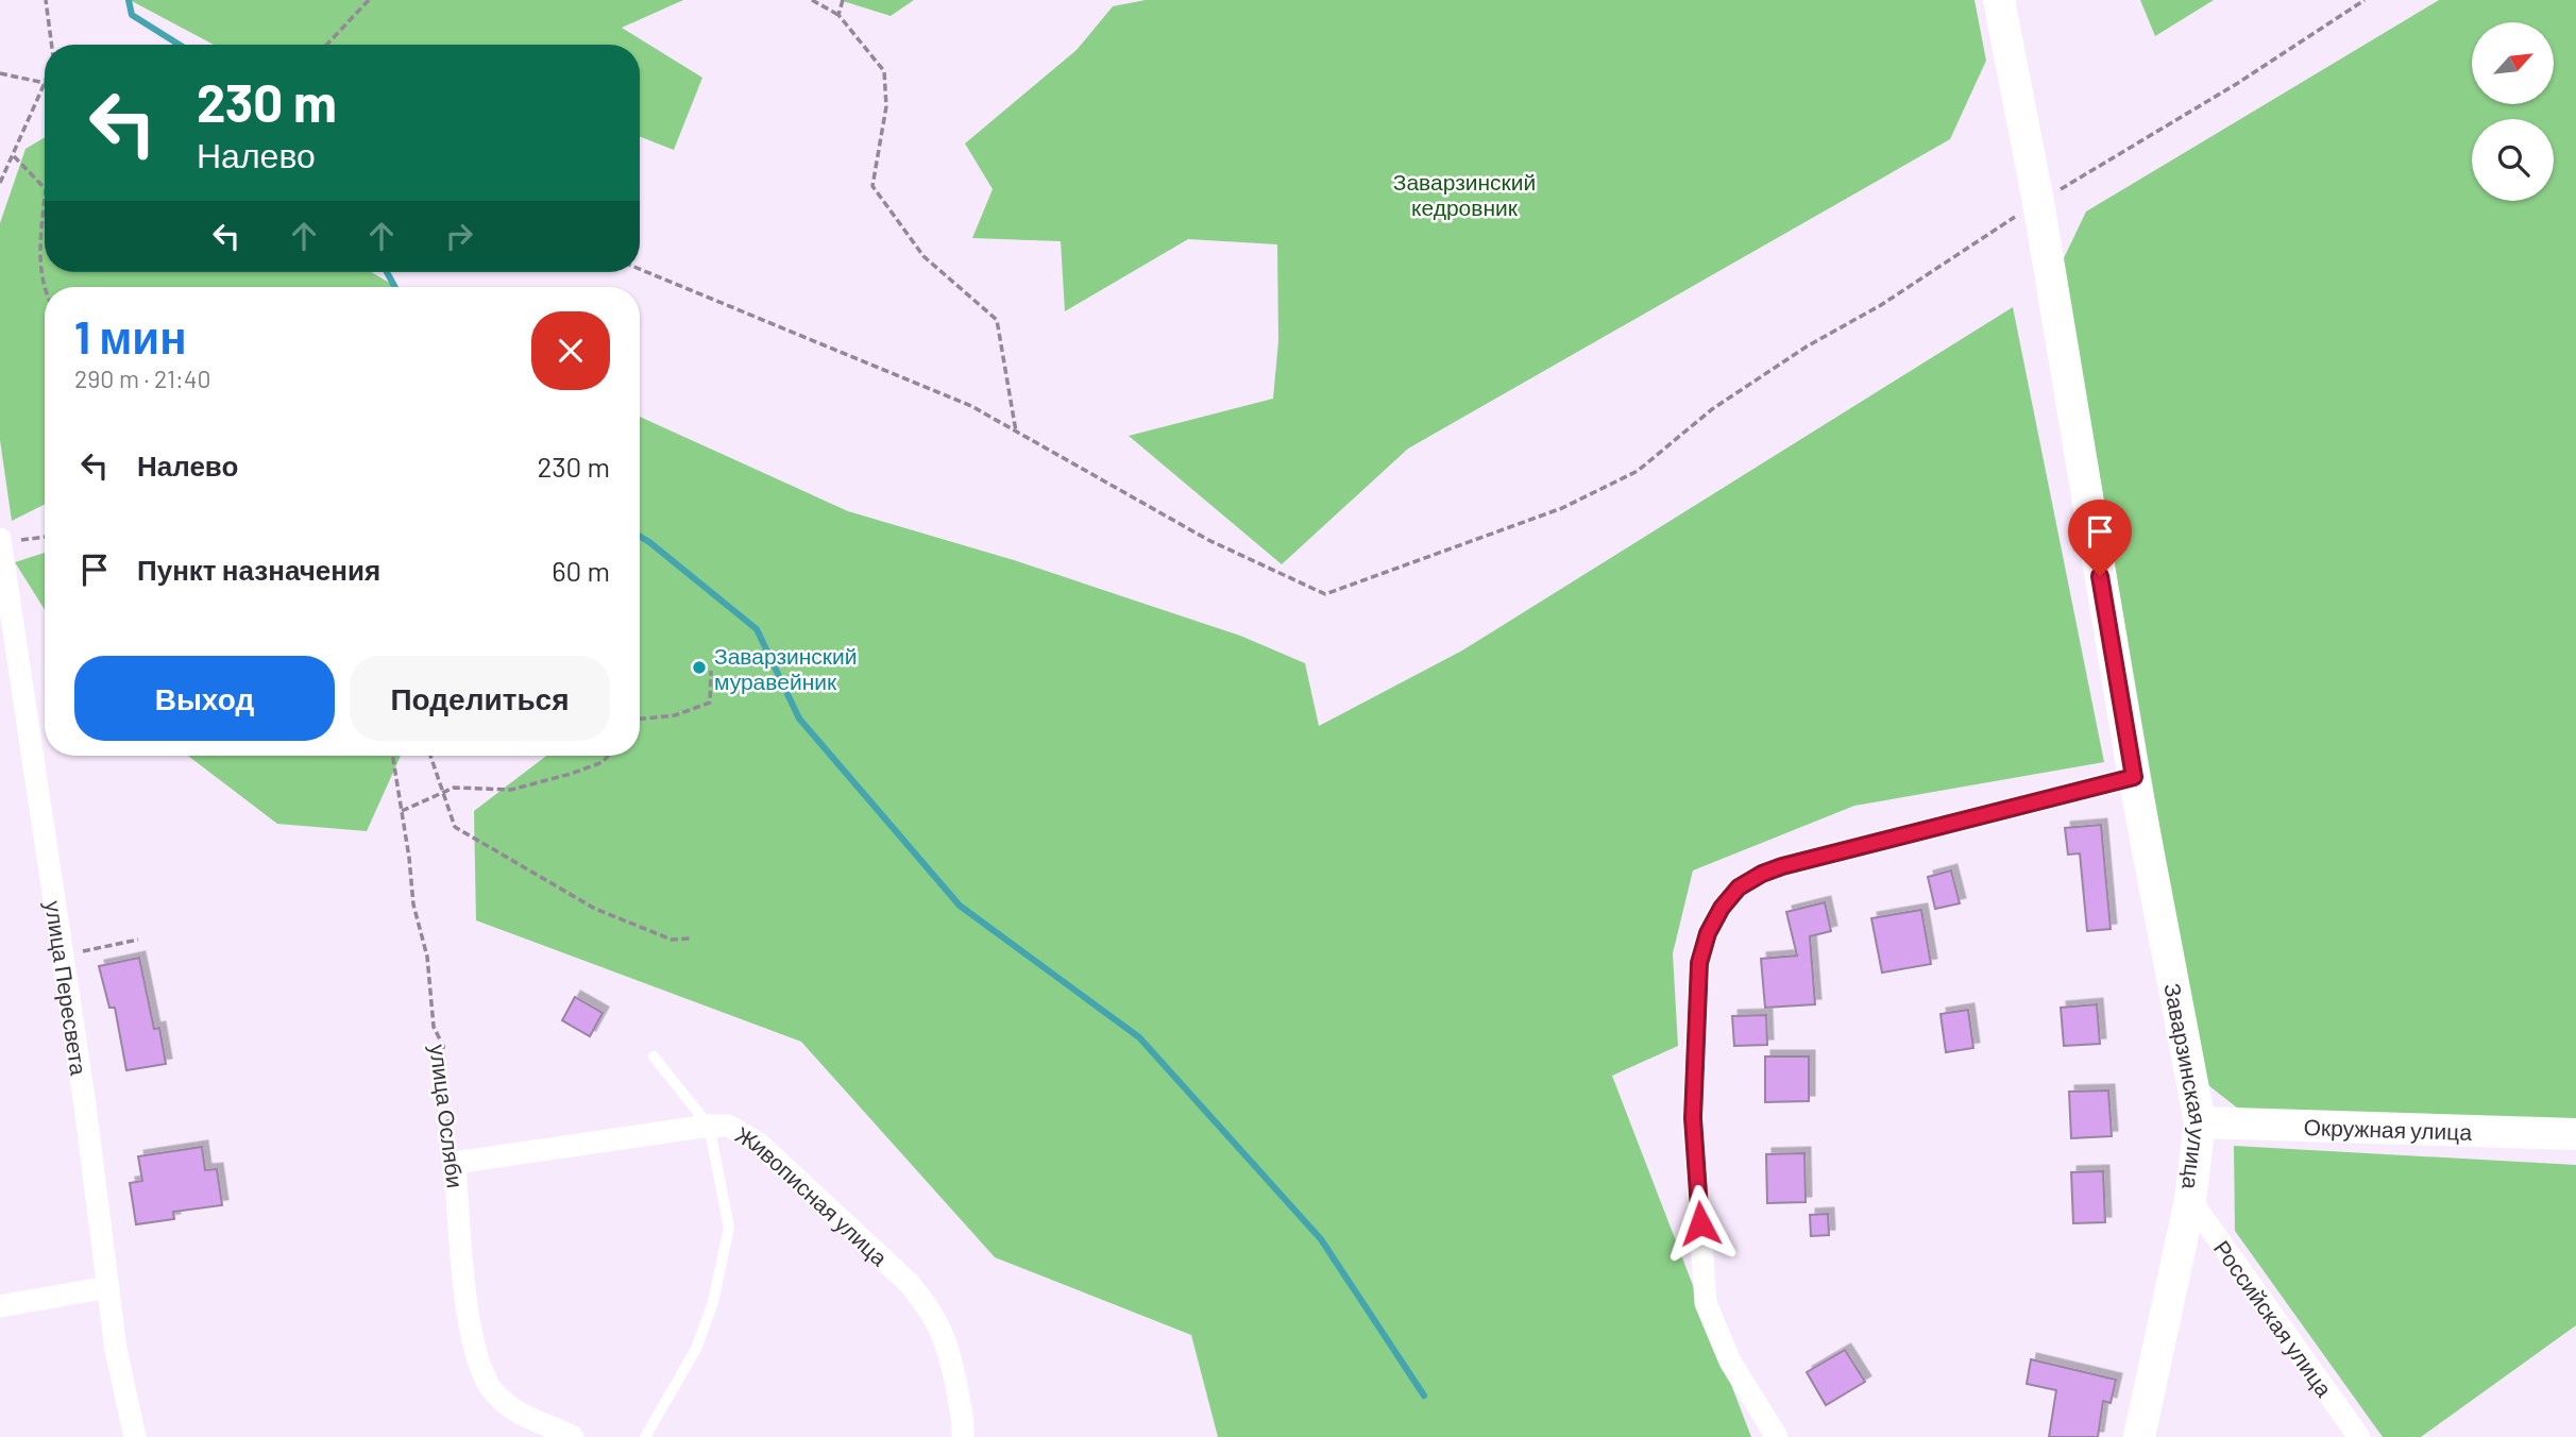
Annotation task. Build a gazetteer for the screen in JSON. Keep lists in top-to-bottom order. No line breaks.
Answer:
{"streets":{"street":["улица Пересвета","Заварзинская улица","улица Осляби","Окружная улица","Живописная улица","Российская улица"]},"crossings":[["Заварзинская улица","Окружная улица"],["Заварзинская улица","Российская улица"],["улица Осляби","Живописная улица"]],"parks":["Заварзинский кедровник"],"places":["Заварзинский муравейник"],"north":"top right","page":{"turn":["230 m","Налево"],"heading":["1 мин","290 m · 21:40"],"list":[{"name":"Налево","value":"230 m"},{"name":"Пункт назначения","value":"60 m"}],"buttons":["Выход","Поделиться"]}}
